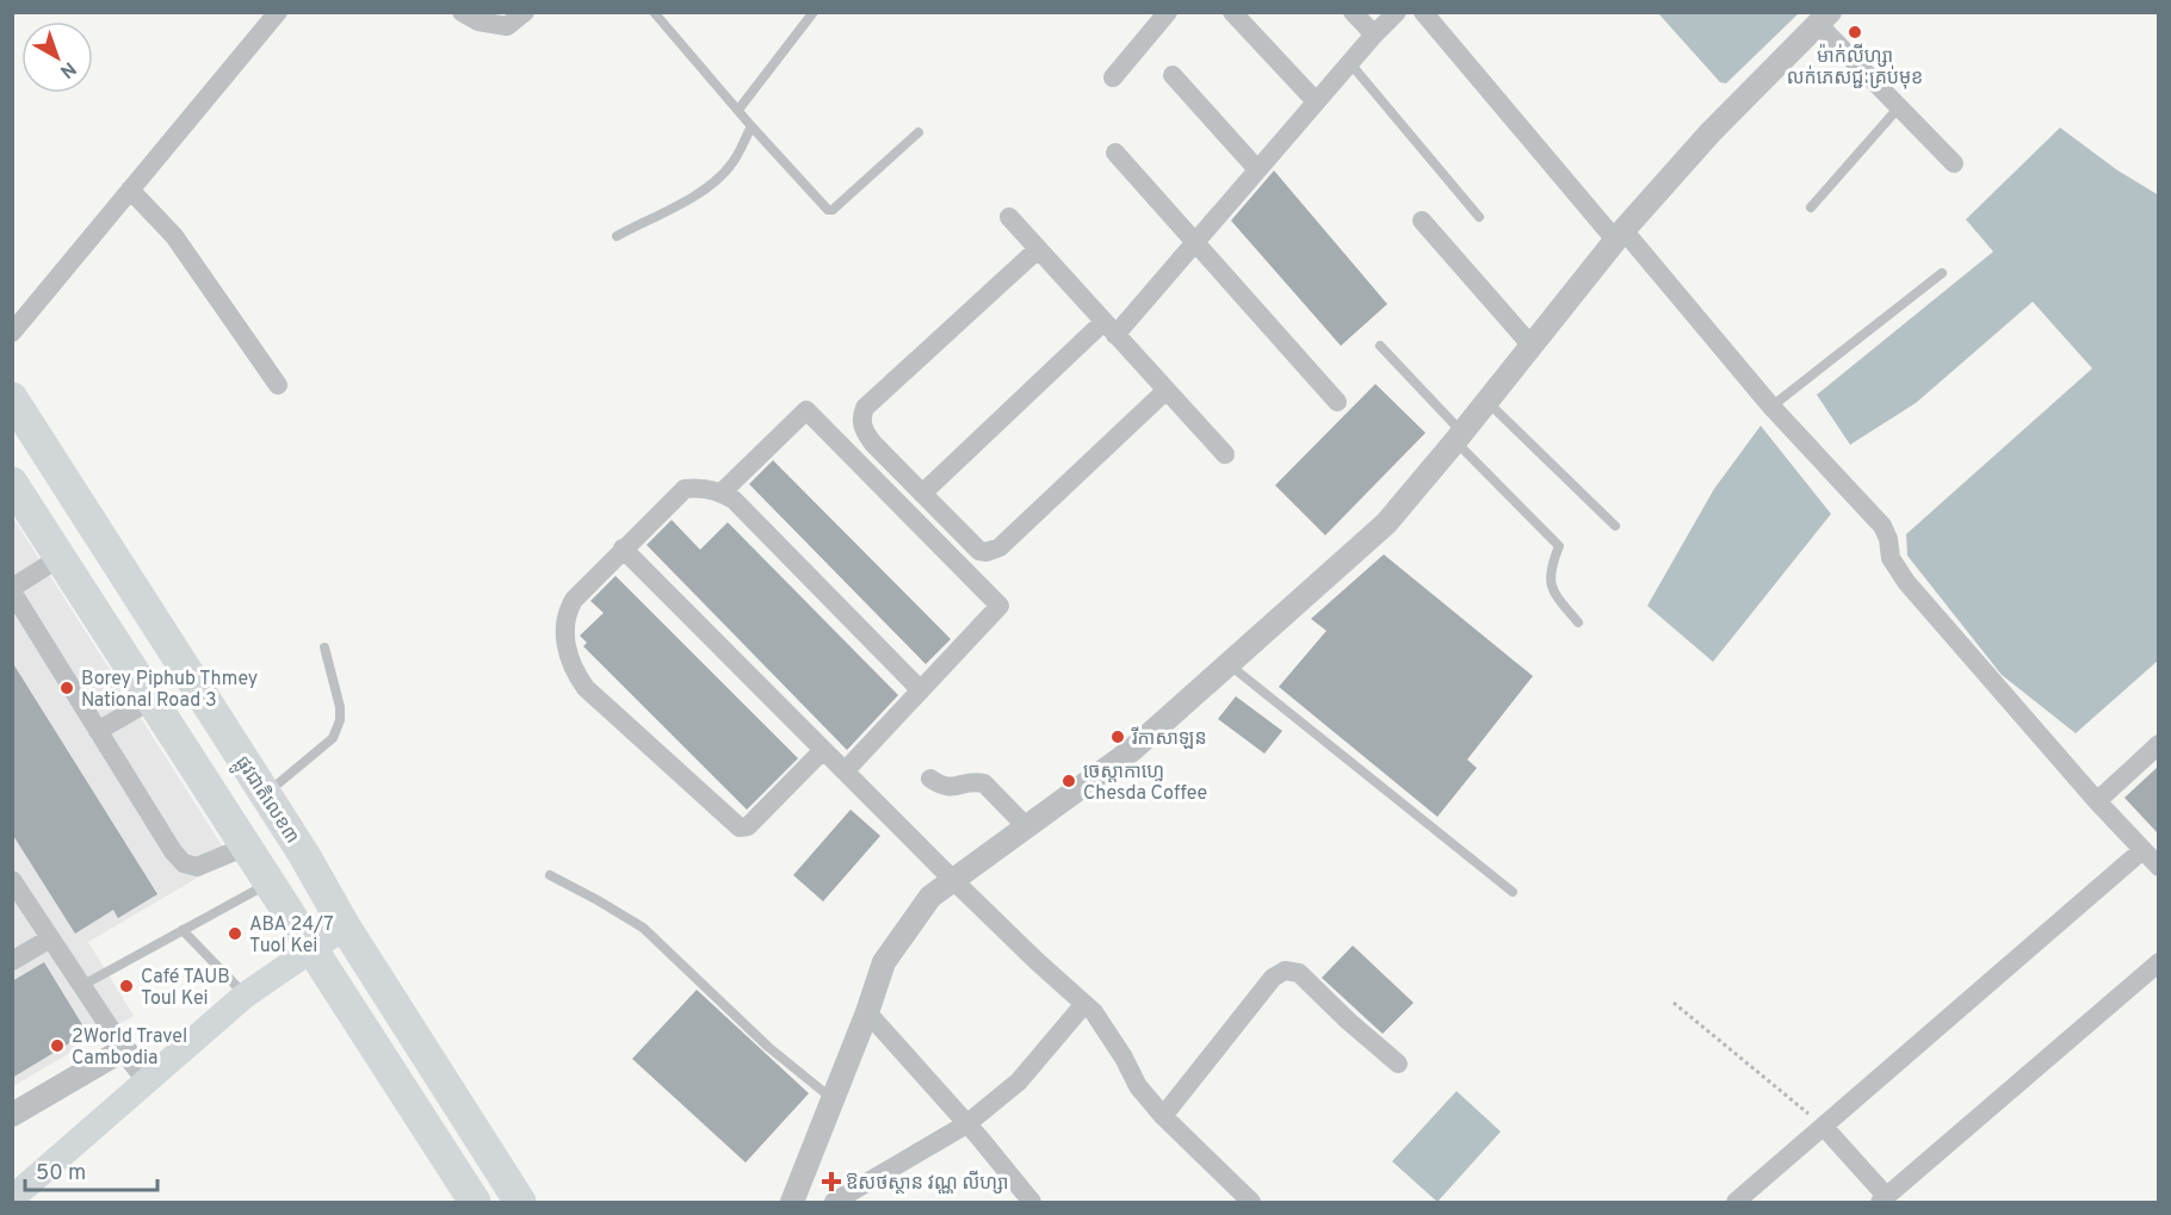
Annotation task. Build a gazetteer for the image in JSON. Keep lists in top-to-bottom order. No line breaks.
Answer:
{"streets":{"highway":["ផ្លូវជាតិលេខ៣"]},"places":{"other":["ម៉ាក់លីហ្សា លក់ភេសជ្ជៈគ្រប់មុខ","Borey Piphub Thmey National Road 3","រីកាសាឡន","ចេស្ដាកាហ្វេ Chesda Coffee","ABA 24/7 Tuol Kei","Café TAUB Toul Kei","2World Travel Cambodia"],"health":["ឱសថស្ថាន វណ្ណ លីហ្សា"]},"scale_bar":"50 m","north":"bottom right"}
